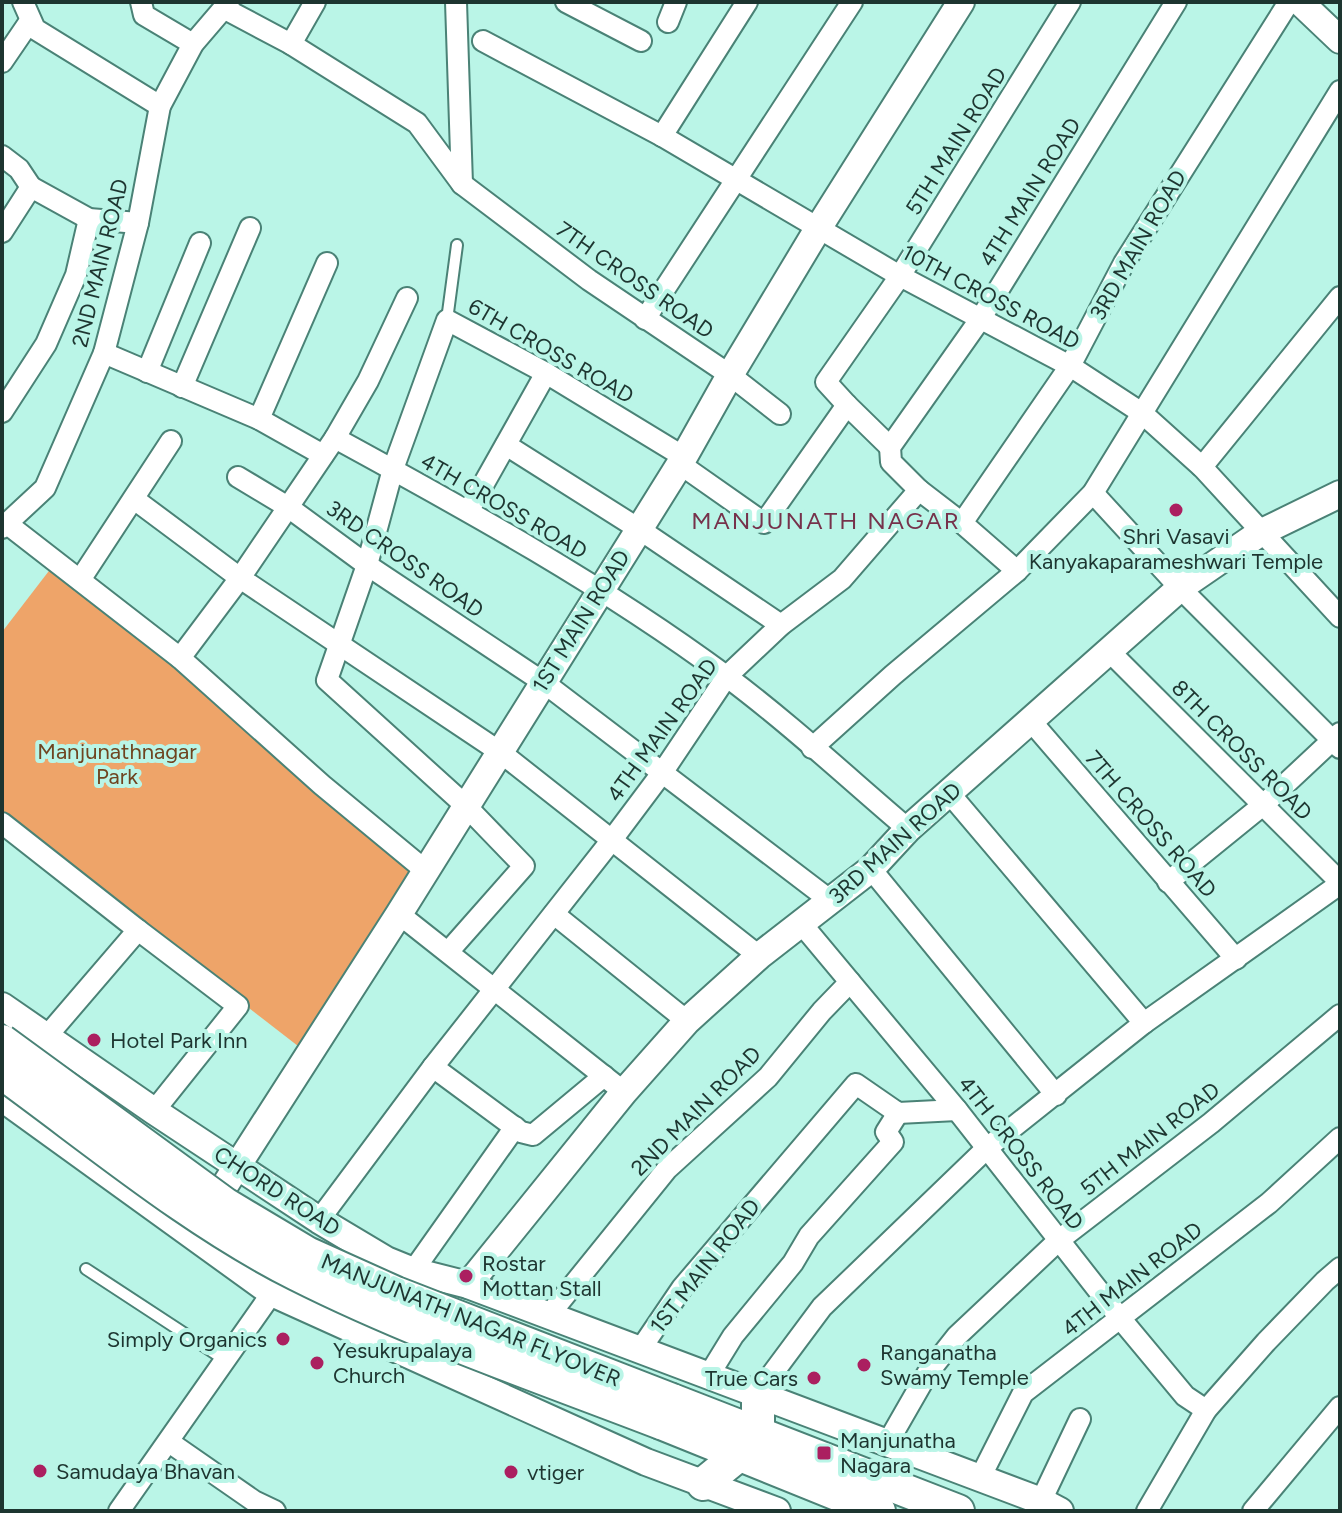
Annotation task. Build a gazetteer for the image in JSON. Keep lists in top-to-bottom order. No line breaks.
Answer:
{"streets":{"main road":["MANJUNATH NAGAR FLYOVER"],"street":["5TH MAIN ROAD","4TH MAIN ROAD","3RD MAIN ROAD","2ND MAIN ROAD","7TH CROSS ROAD","10TH CROSS ROAD","6TH CROSS ROAD","4TH CROSS ROAD","3RD CROSS ROAD","1ST MAIN ROAD","8TH CROSS ROAD","CHORD ROAD"]},"crossings":[["5TH MAIN ROAD","10TH CROSS ROAD"],["5TH MAIN ROAD","6TH CROSS ROAD"],["5TH MAIN ROAD","4TH CROSS ROAD"],["5TH MAIN ROAD","CHORD ROAD"],["4TH MAIN ROAD","10TH CROSS ROAD"],["4TH MAIN ROAD","4TH CROSS ROAD"],["4TH MAIN ROAD","3RD CROSS ROAD"],["4TH MAIN ROAD","CHORD ROAD"],["3RD MAIN ROAD","7TH CROSS ROAD"],["3RD MAIN ROAD","10TH CROSS ROAD"],["3RD MAIN ROAD","4TH CROSS ROAD"],["3RD MAIN ROAD","3RD CROSS ROAD"],["3RD MAIN ROAD","8TH CROSS ROAD"],["3RD MAIN ROAD","CHORD ROAD"],["2ND MAIN ROAD","7TH CROSS ROAD"],["2ND MAIN ROAD","4TH CROSS ROAD"],["2ND MAIN ROAD","CHORD ROAD"],["7TH CROSS ROAD","1ST MAIN ROAD"],["10TH CROSS ROAD","1ST MAIN ROAD"],["6TH CROSS ROAD","4TH CROSS ROAD"],["6TH CROSS ROAD","3RD CROSS ROAD"],["6TH CROSS ROAD","1ST MAIN ROAD"],["4TH CROSS ROAD","1ST MAIN ROAD"],["3RD CROSS ROAD","1ST MAIN ROAD"],["1ST MAIN ROAD","CHORD ROAD"]],"districts":["MANJUNATH NAGAR"],"parks":["Manjunathnagar Park"],"places":{"other":["Shri Vasavi Kanyakaparameshwari Temple","Hotel Park Inn","Rostar Mottan Stall","Simply Organics","Yesukrupalaya Church","Ranganatha Swamy Temple","True Cars","Samudaya Bhavan","vtiger"],"transit":["Manjunatha Nagara"]}}
